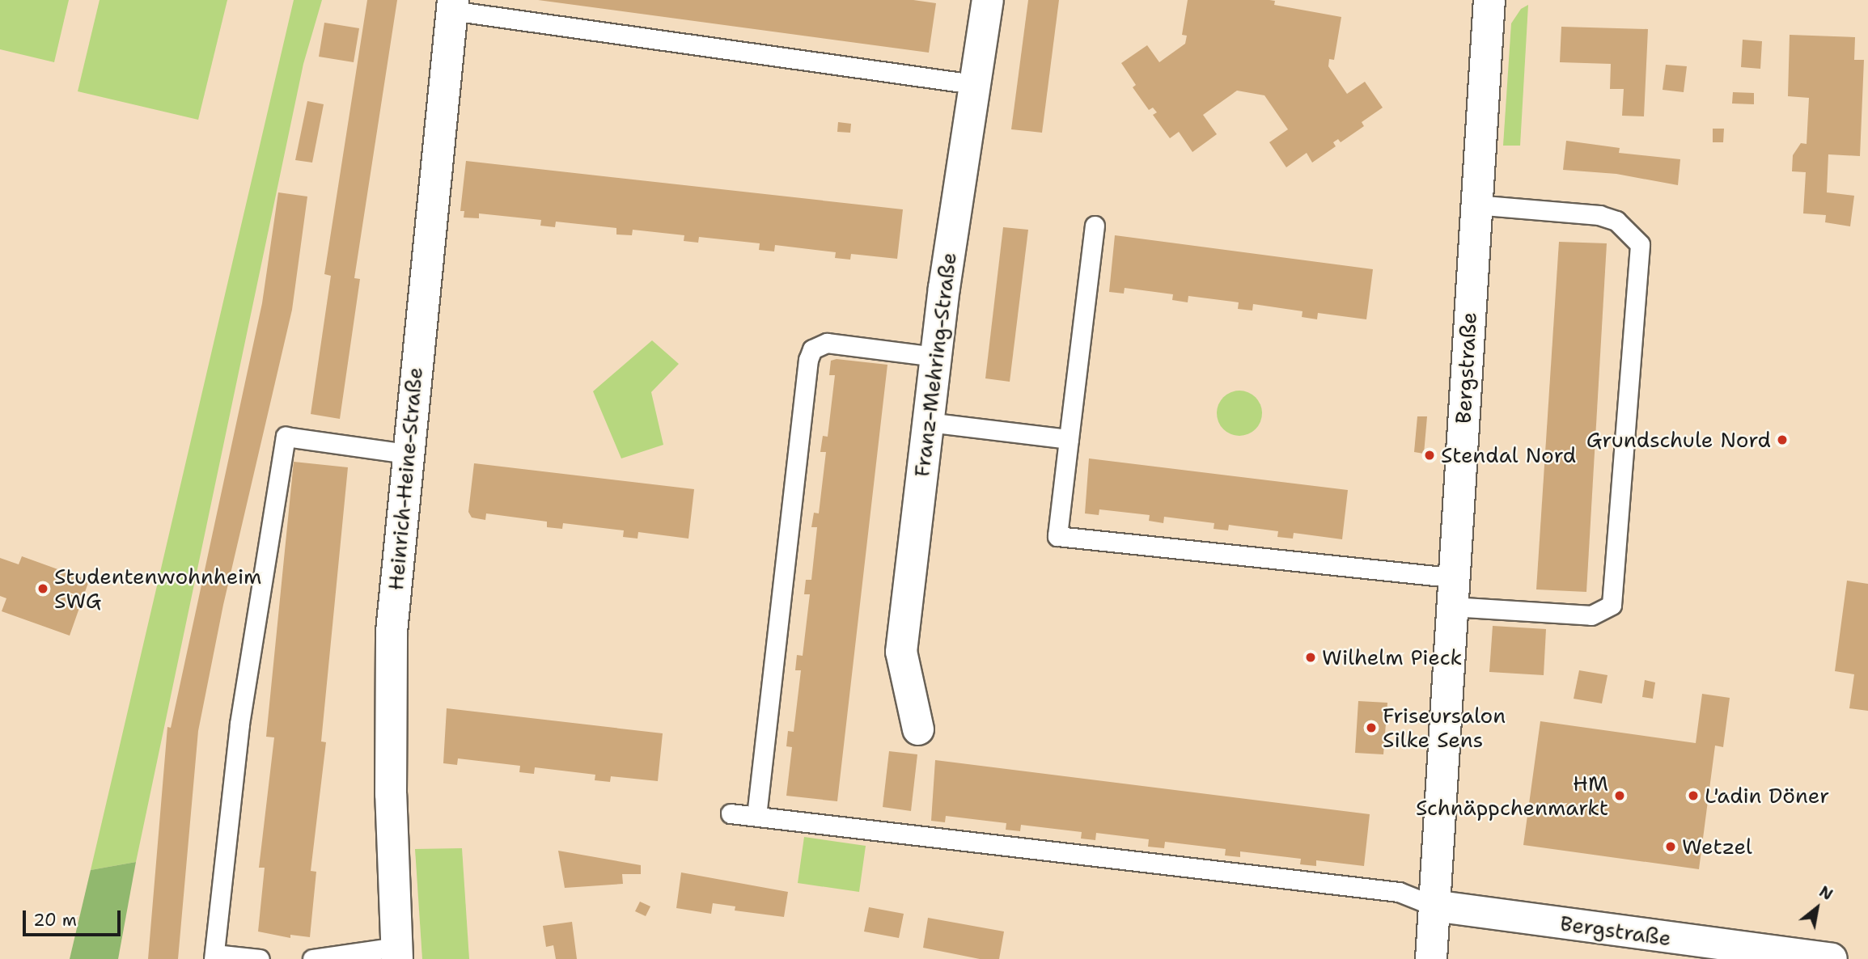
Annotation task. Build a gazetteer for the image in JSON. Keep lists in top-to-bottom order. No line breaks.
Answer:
{"streets":{"street":["Franz-Mehring-Straße","Bergstraße","Heinrich-Heine-Straße"]},"places":["Grundschule Nord","Stendal Nord","Studentenwohnheim SWG","Wilhelm Pieck","Friseursalon Silke Sens","HM Schnäppchenmarkt","L'adin Döner","Wetzel"],"scale_bar":"20 m","north":"top right"}
